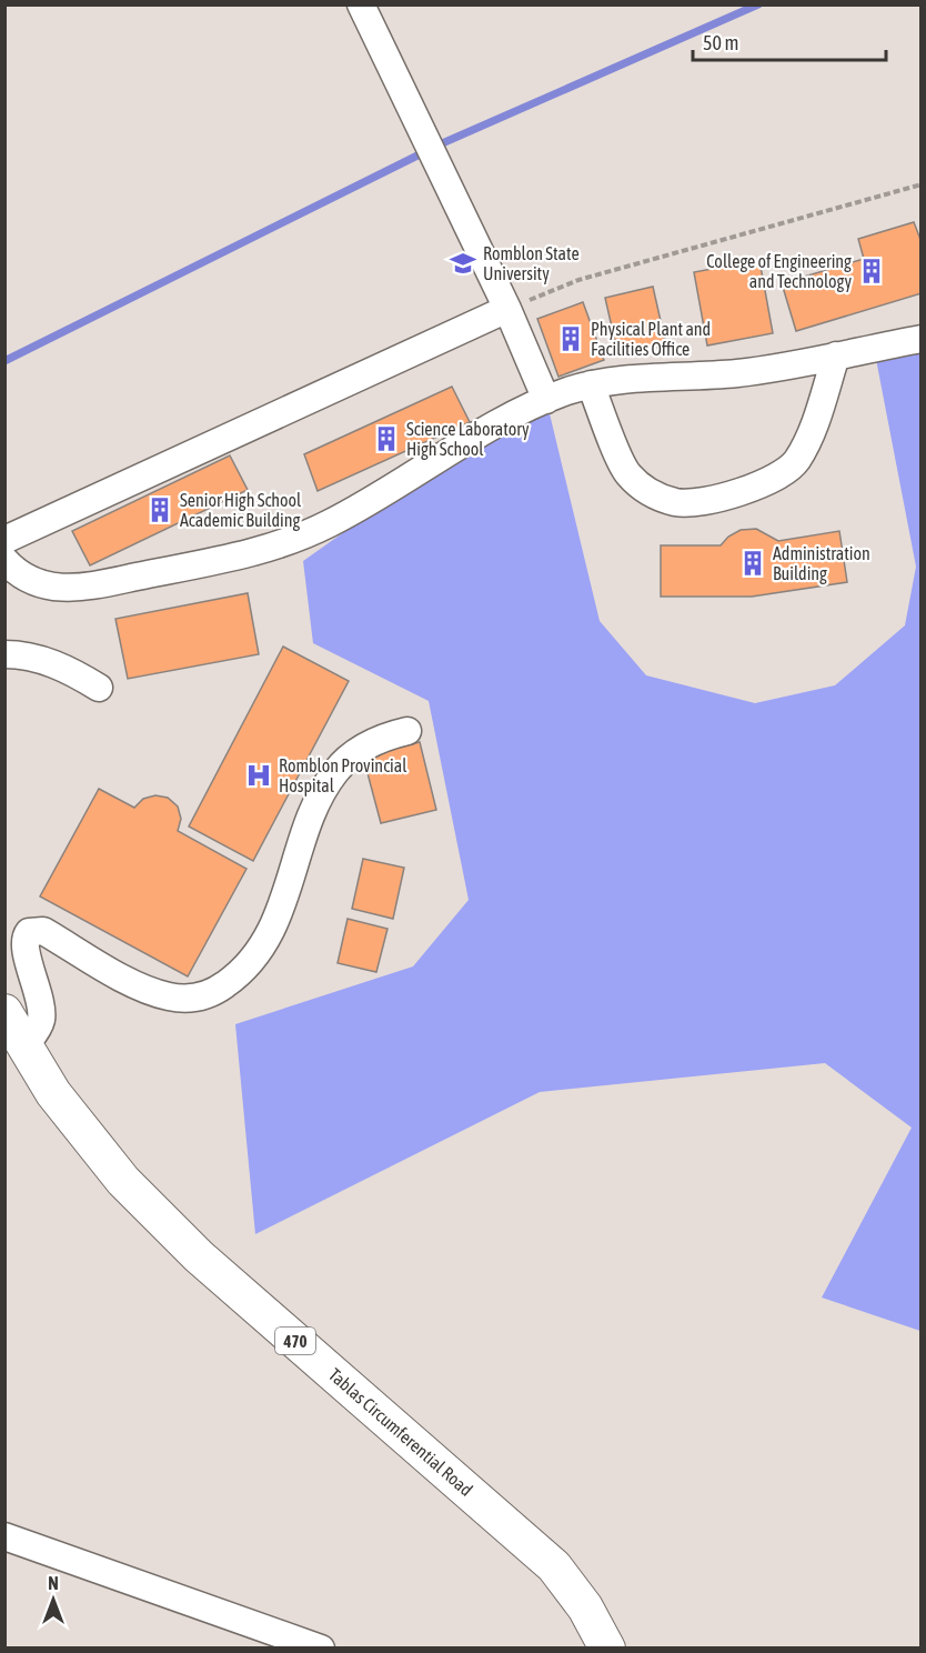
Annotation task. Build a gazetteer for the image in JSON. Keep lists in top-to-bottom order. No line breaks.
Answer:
{"streets":{"main road":["470","Tablas Circumferential Road"]},"places":{"school or university":["Romblon State University"],"building":["College of Engineering and Technology","Physical Plant and Facilities Office","Science Laboratory High School","Senior High School Academic Building","Administration Building"],"hospital":["Romblon Provincial Hospital"]},"scale_bar":"50 m","north":"top"}
